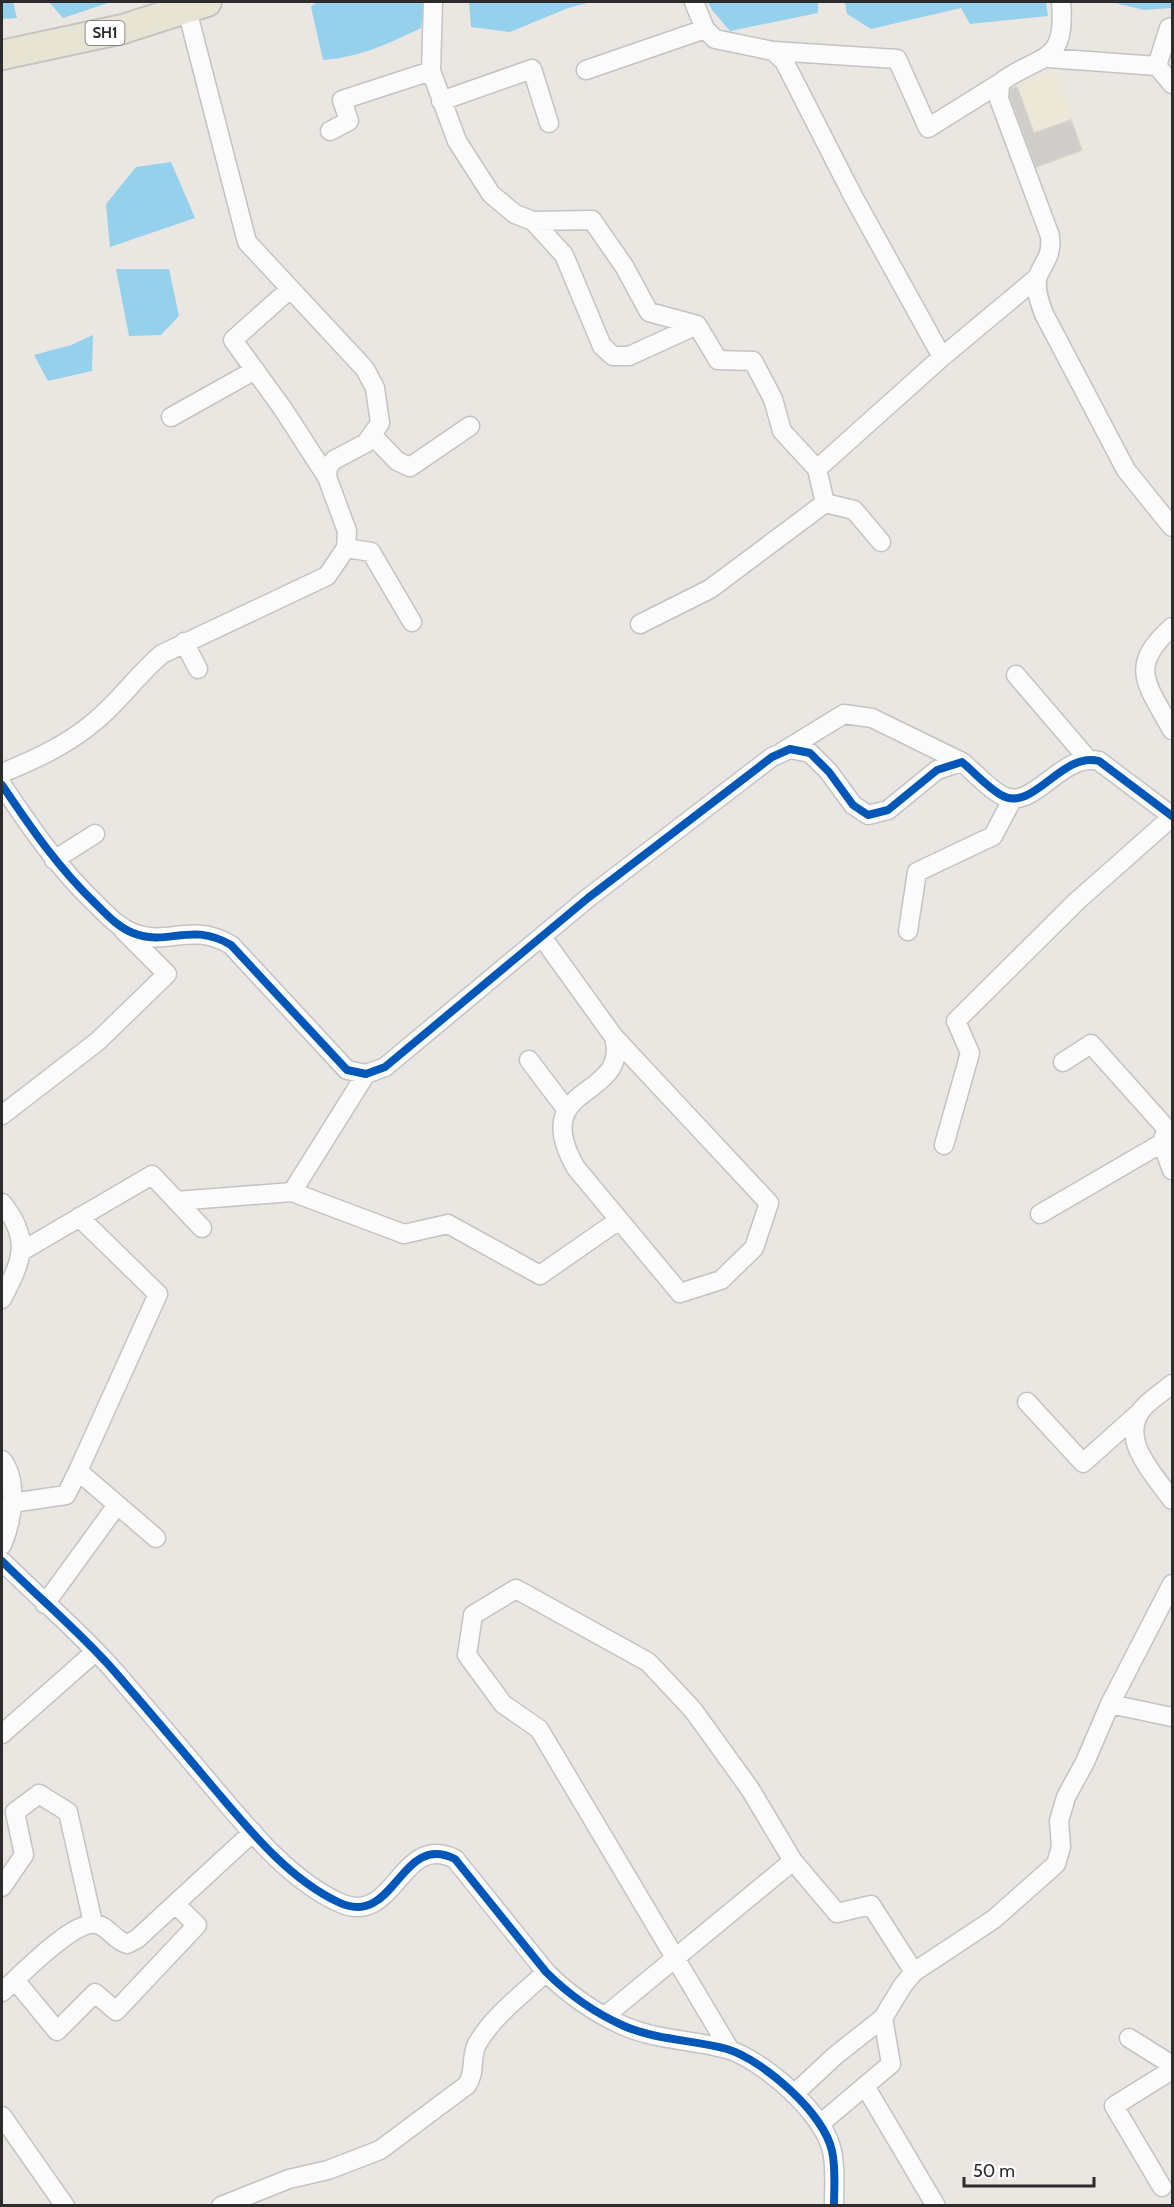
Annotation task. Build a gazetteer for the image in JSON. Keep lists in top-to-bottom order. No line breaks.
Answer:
{"streets":{"main road":["SH1"]},"scale_bar":"50 m"}
